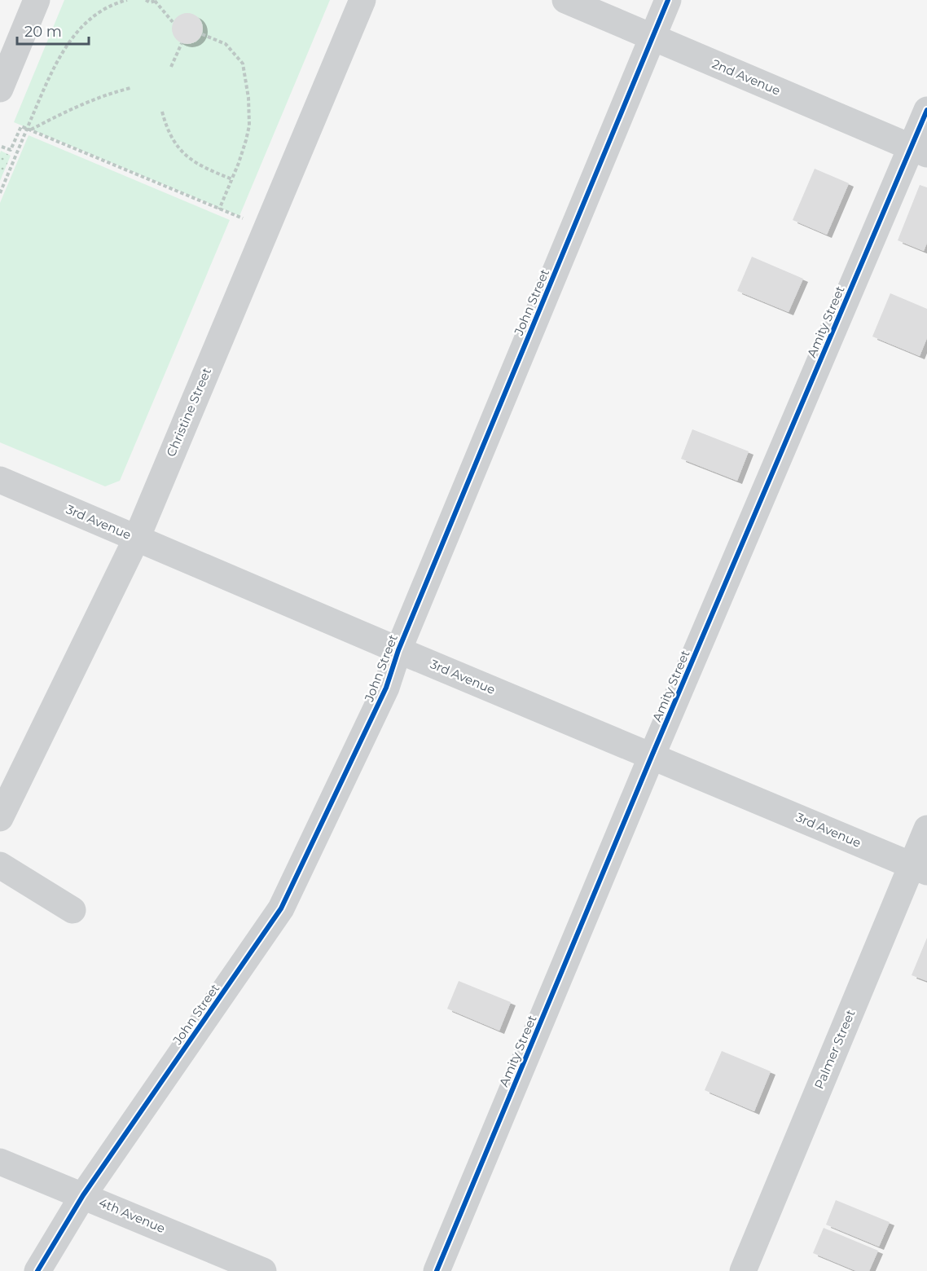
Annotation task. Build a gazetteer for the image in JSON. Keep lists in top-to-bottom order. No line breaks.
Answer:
{"streets":{"street":["2nd Avenue","John Street","Amity Street","Christine Street","3rd Avenue","Palmer Street","4th Avenue"]},"crossings":[["2nd Avenue","John Street"],["2nd Avenue","Amity Street"],["John Street","3rd Avenue"],["John Street","4th Avenue"],["Amity Street","3rd Avenue"],["Christine Street","3rd Avenue"],["3rd Avenue","Palmer Street"]],"scale_bar":"20 m"}
